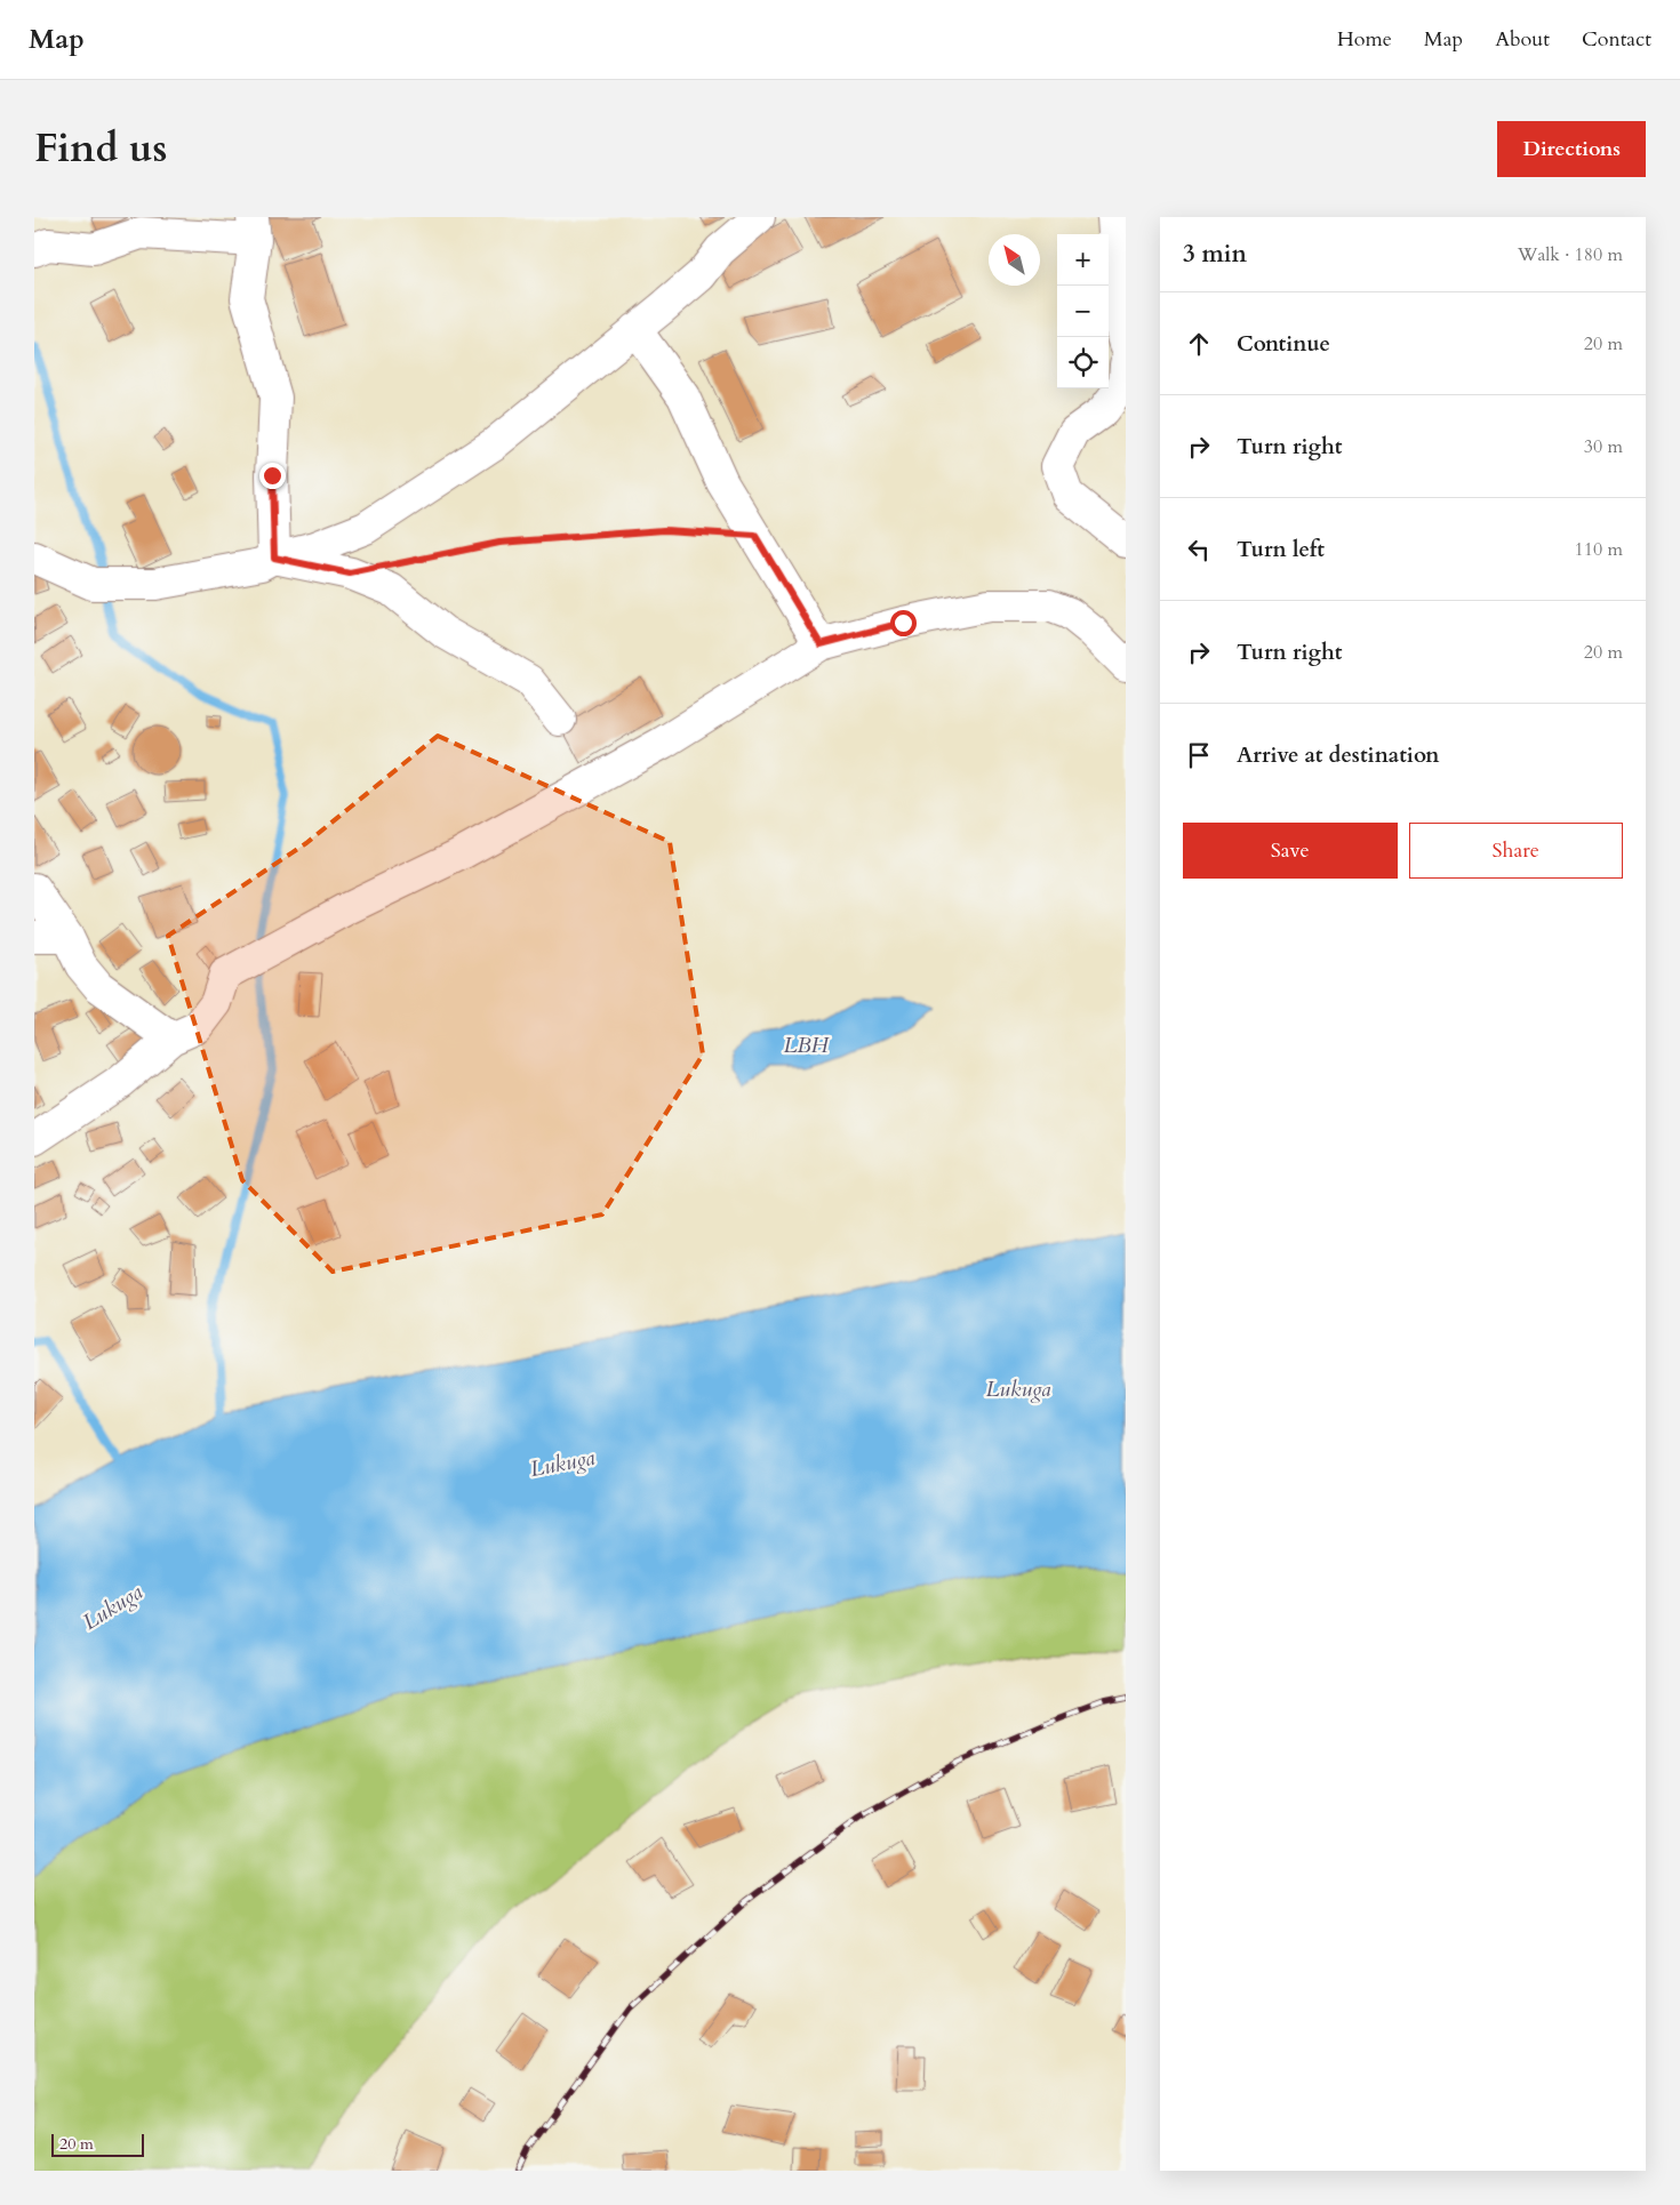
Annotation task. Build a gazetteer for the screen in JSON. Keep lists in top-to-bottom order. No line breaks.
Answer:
{"water":["LBH","Lukuga"],"scale_bar":"20 m","north":"top left","page":{"header":"Map","nav":["Home","Map","About","Contact"],"title":"Find us","buttons":["Directions",["Save","Share"]],"heading":["3 min","Walk · 180 m"],"map_buttons":["+","−"],"list":[["Continue","20 m"],["Turn right","30 m"],["Turn left","110 m"],["Turn right","20 m"],"Arrive at destination"],"scale":"20 m"}}
